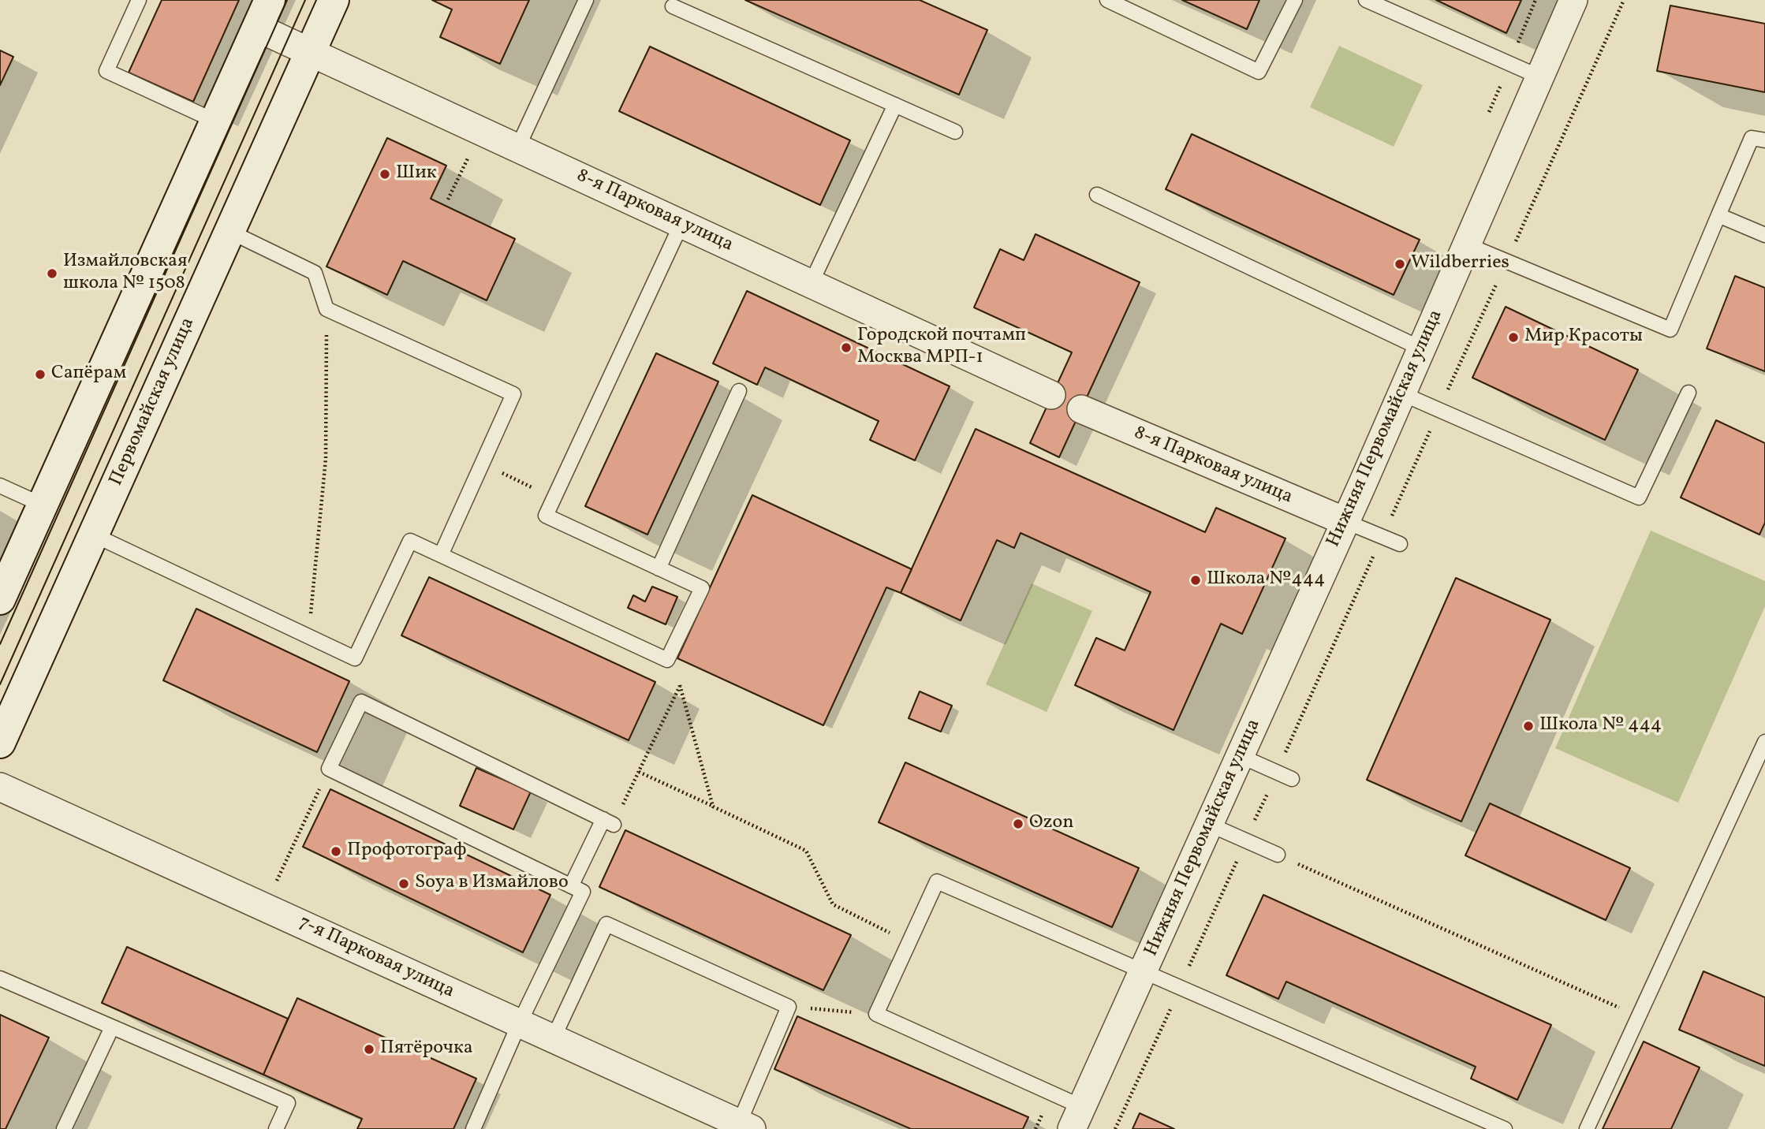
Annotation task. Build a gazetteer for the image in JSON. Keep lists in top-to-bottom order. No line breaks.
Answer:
{"streets":{"main road":["Первомайская улица"],"street":["8-я Парковая улица","Нижняя Первомайская улица","7-я Парковая улица"]},"crossings":[["8-я Парковая улица","Первомайская улица"],["8-я Парковая улица","Нижняя Первомайская улица"]],"places":["Шик","Wildberries","Измайловская школа № 1508","Мир Красоты","Городской почтамп Москва МРП-1","Сапёрам","Школа №444","Школа № 444","Ozon","Профотограф","Soya в Измайлово","Пятёрочка"]}
